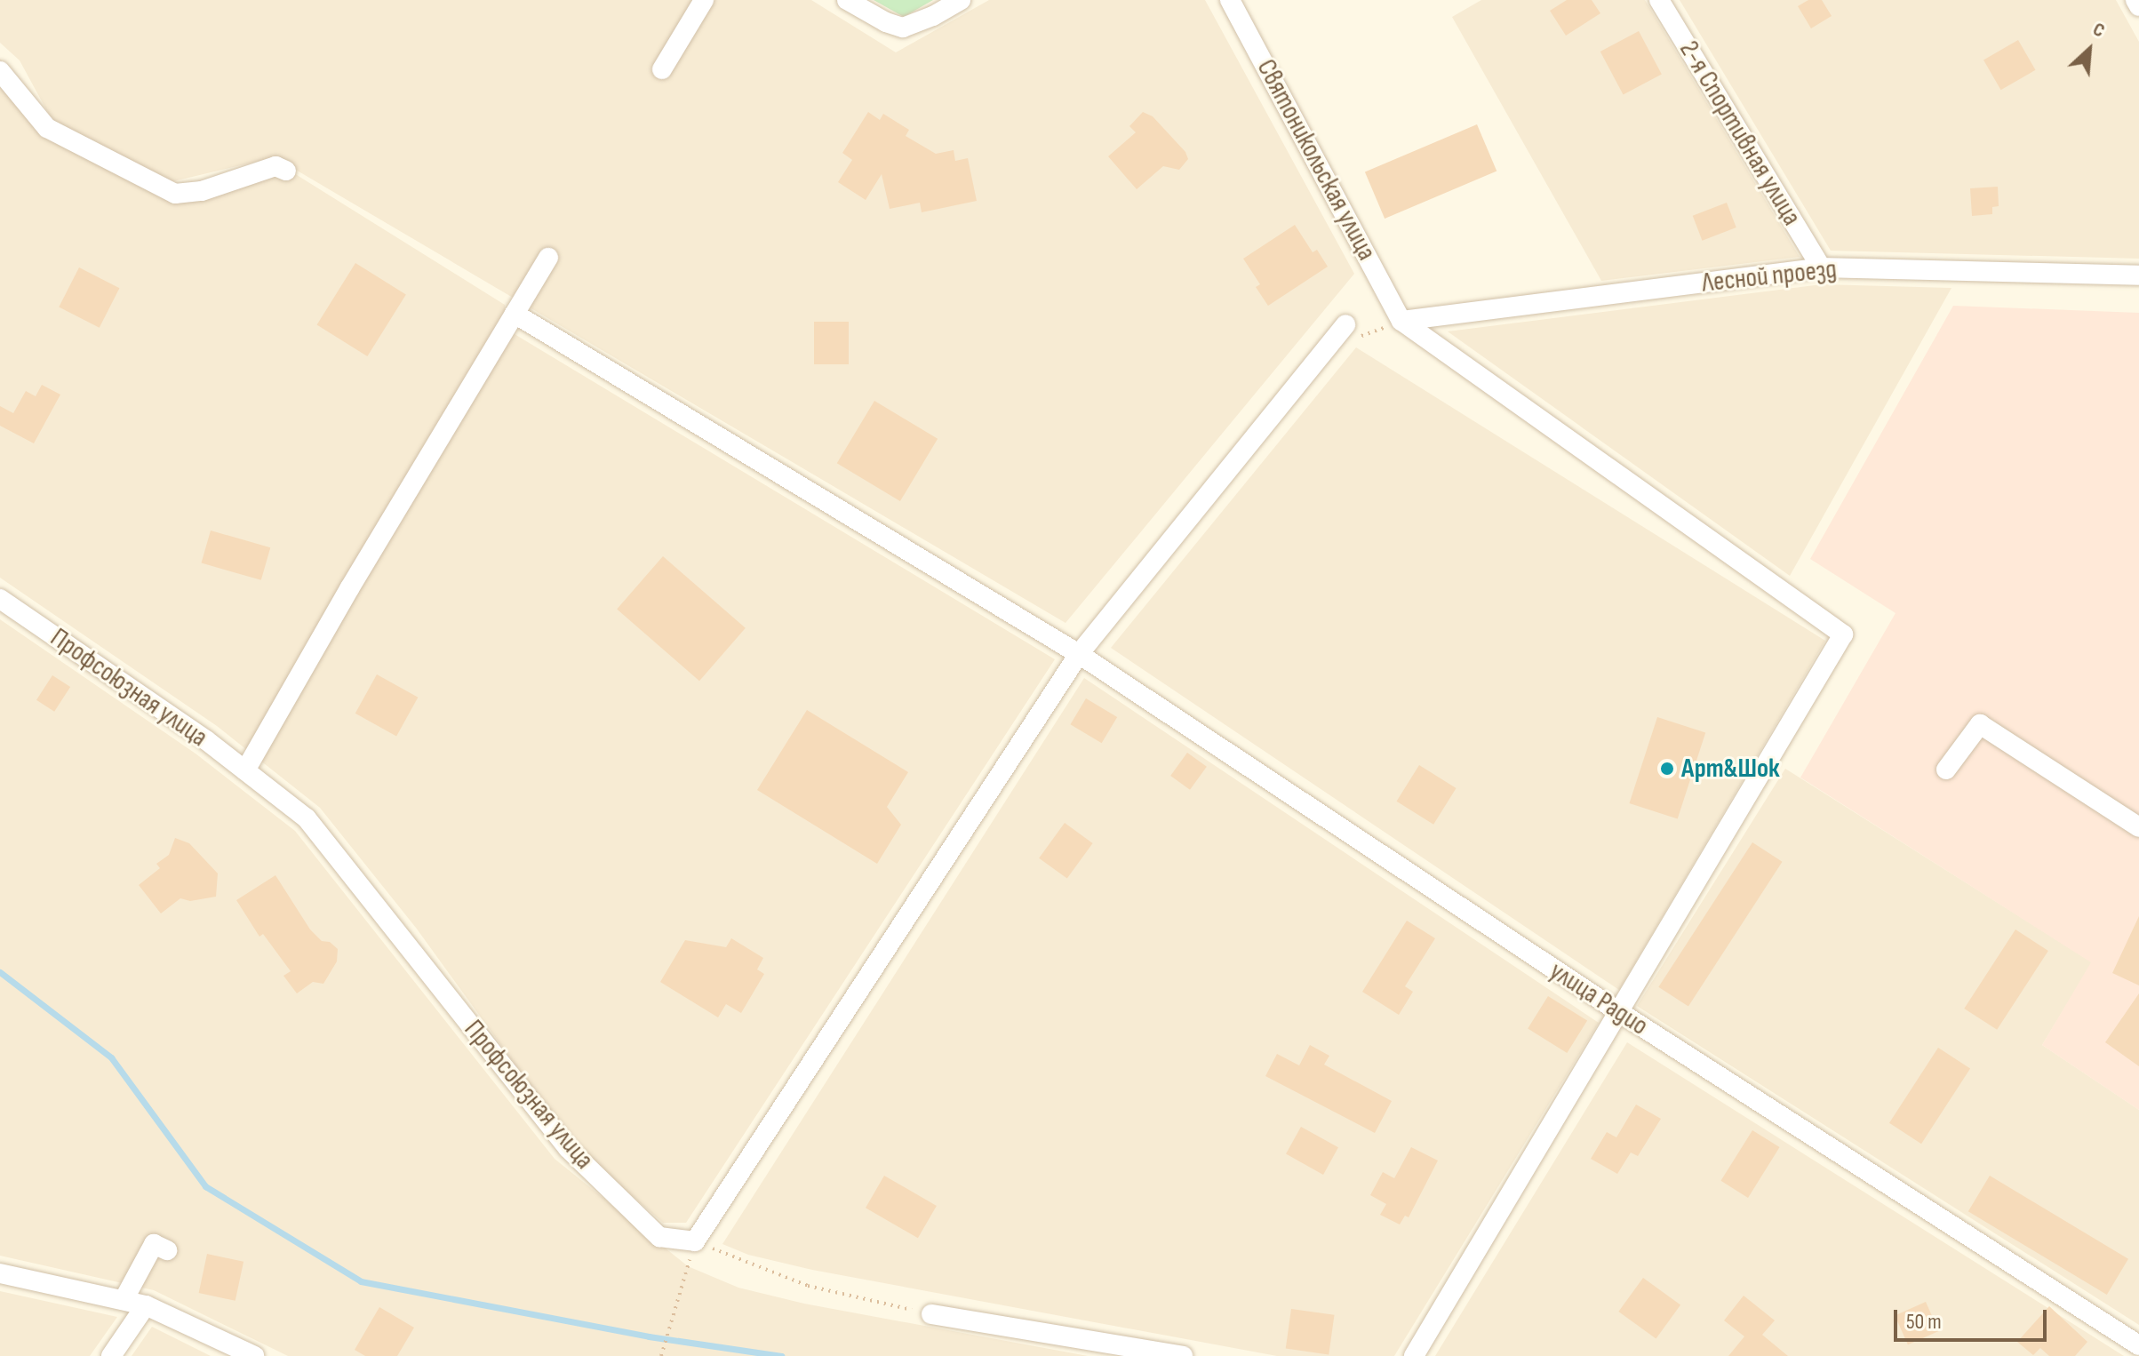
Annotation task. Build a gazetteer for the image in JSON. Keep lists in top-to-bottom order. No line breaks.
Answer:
{"streets":{"street":["2-я Спортивная улица","Святоникольская улица","Лесной проезд","Профсоюзная улица","улица Радио"]},"crossings":[["2-я Спортивная улица","Лесной проезд"],["Святоникольская улица","Лесной проезд"]],"places":["Арт&Шок"],"scale_bar":"50 m","north":"top right"}
